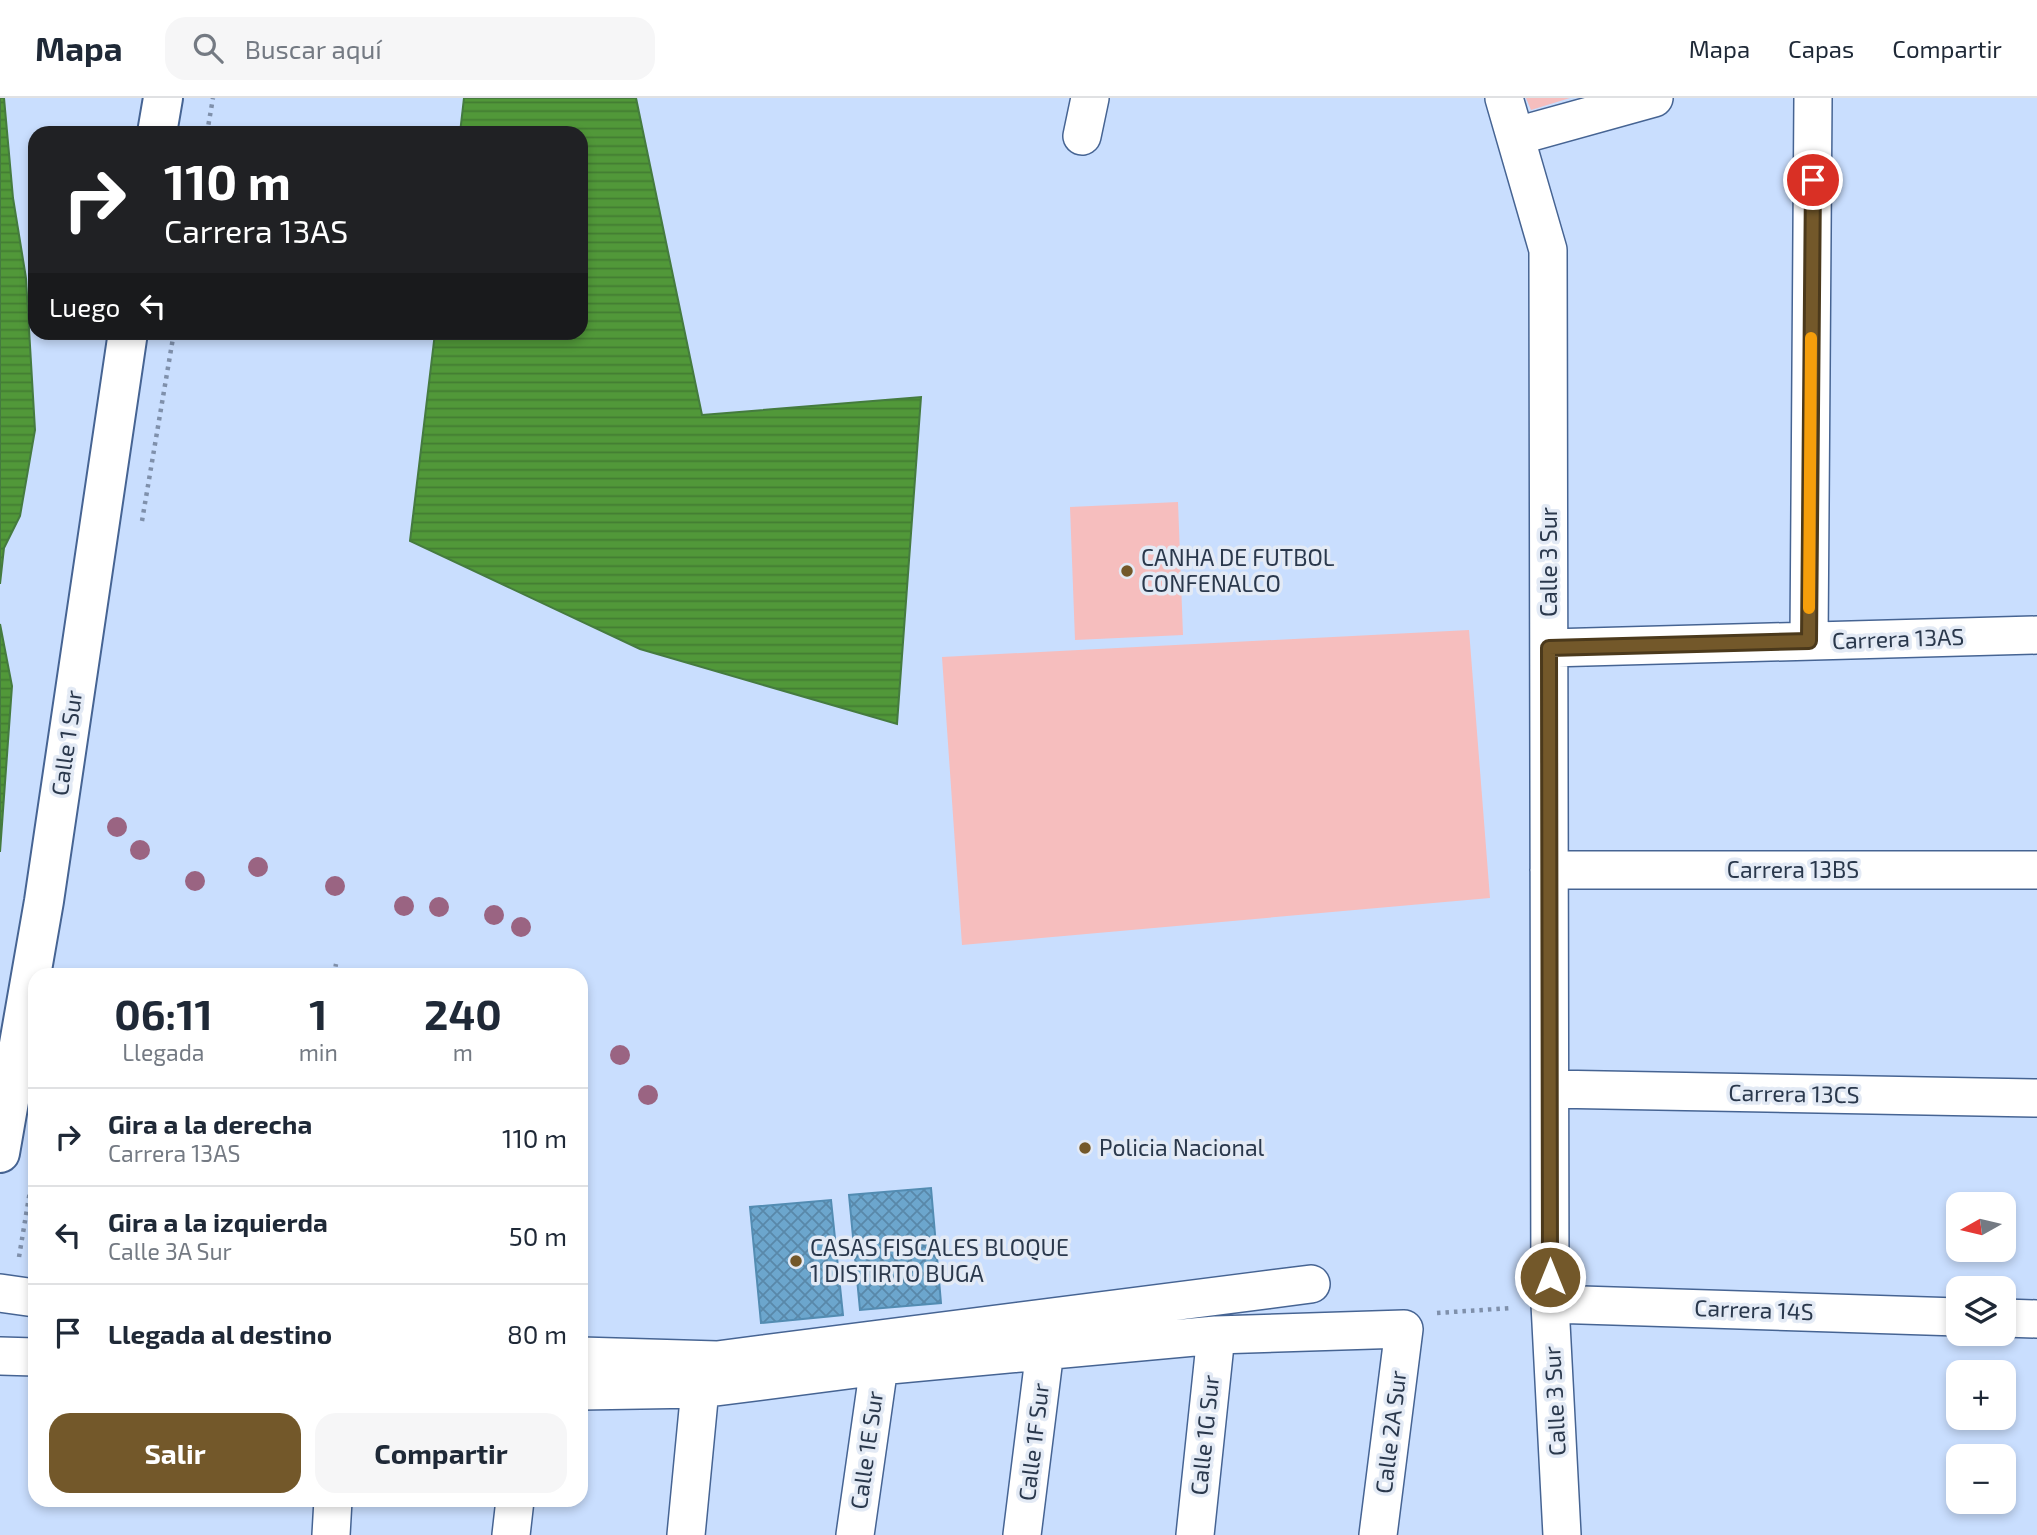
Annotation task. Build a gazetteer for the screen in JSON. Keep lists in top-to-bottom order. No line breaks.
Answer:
{"streets":{"main road":["Calle 1 Sur"],"street":["Calle 3 Sur","Carrera 13AS","Carrera 13BS","Carrera 13CS","Carrera 14S","Calle 2A Sur","Calle 1G Sur","Calle 1F Sur","Calle 1E Sur"]},"crossings":[["Calle 3 Sur","Carrera 13AS"],["Calle 3 Sur","Carrera 13BS"],["Calle 3 Sur","Carrera 13CS"],["Calle 3 Sur","Carrera 14S"]],"places":["CANHA DE FUTBOL CONFENALCO","Policia Nacional","CASAS FISCALES BLOQUE 1 DISTIRTO BUGA"],"north":"left","page":{"header":"Mapa","search":"Buscar aquí","nav":["Mapa","Capas","Compartir"],"turn":["110 m","Carrera 13AS"],"then":"Luego","eta":["06:11","Llegada","1","min","240","m"],"list":[{"name":"Gira a la derecha","note":"Carrera 13AS","value":"110 m"},{"name":"Gira a la izquierda","note":"Calle 3A Sur","value":"50 m"},{"name":"Llegada al destino","value":"80 m"}],"map_buttons":["+","−"],"buttons":["Salir","Compartir"]}}
